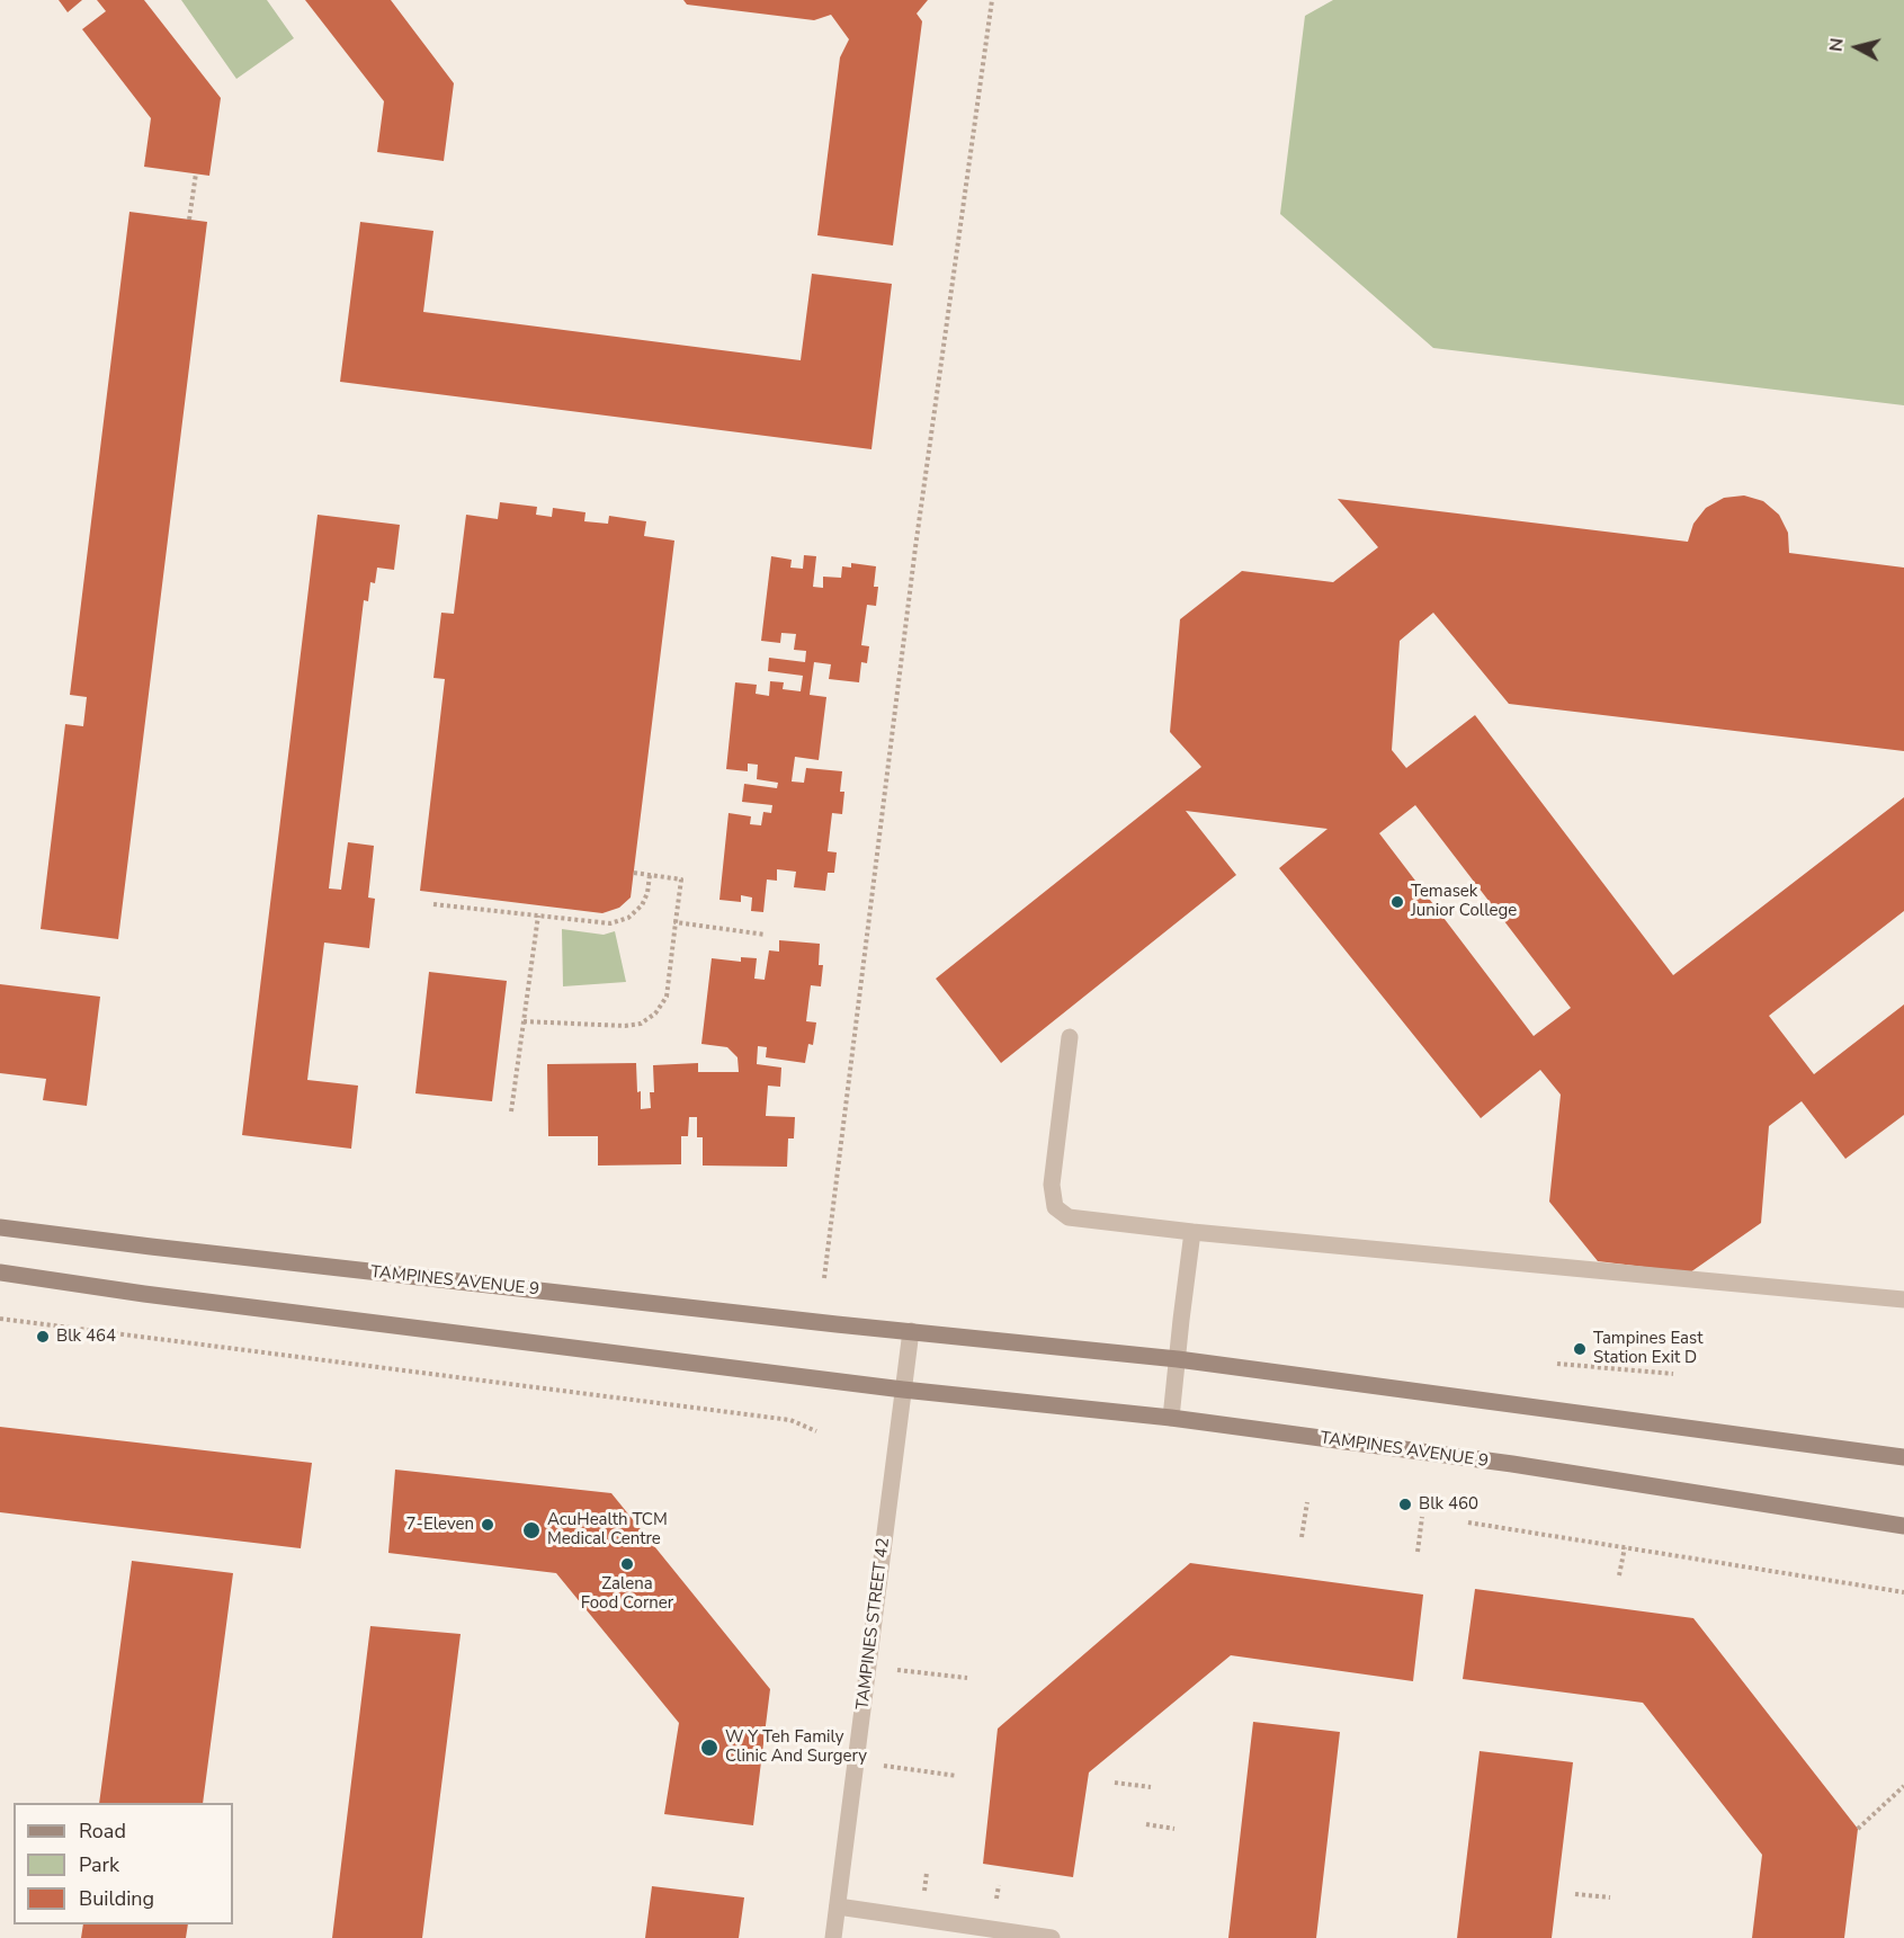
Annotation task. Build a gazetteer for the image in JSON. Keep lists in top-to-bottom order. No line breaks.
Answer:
{"streets":{"main road":["TAMPINES AVENUE 9"],"street":["TAMPINES STREET 42"]},"crossings":[["TAMPINES AVENUE 9","TAMPINES STREET 42"]],"places":["Temasek Junior College","Blk 464","Tampines East Station Exit D","Blk 460","7-Eleven","AcuHealth TCM Medical Centre","Zalena Food Corner","W Y Teh Family Clinic And Surgery"],"legend":["Road","Park","Building"],"north":"left"}
